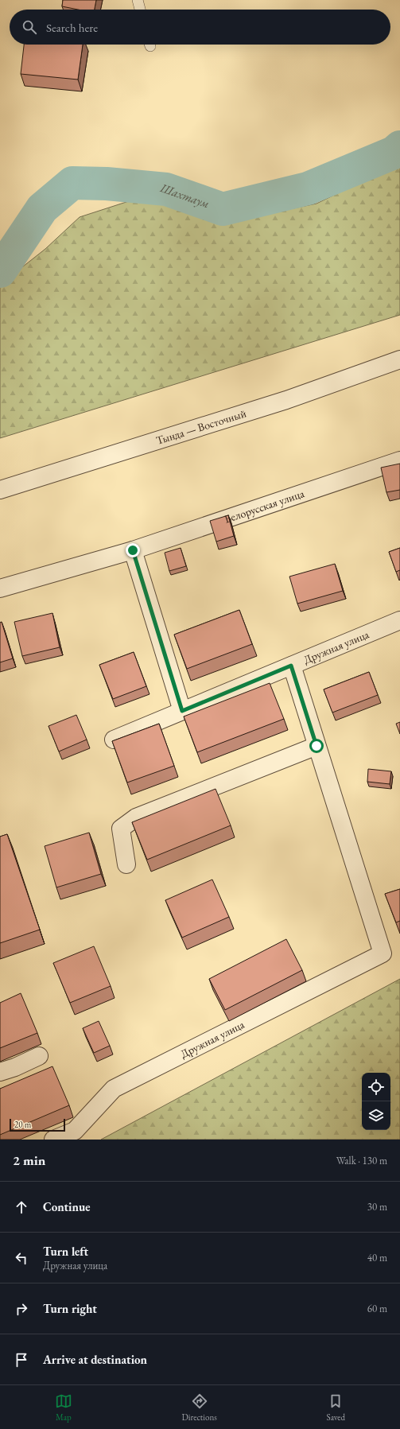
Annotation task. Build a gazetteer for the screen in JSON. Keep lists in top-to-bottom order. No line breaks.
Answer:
{"streets":{"street":["Тында — Восточный","Белорусская улица","Дружная улица"]},"water":["Шахтаум"],"scale_bar":"20 m","page":{"search":"Search here","scale":"20 m","heading":["2 min","Walk · 130 m"],"list":[["Continue","30 m"],["Turn left","Дружная улица","40 m"],["Turn right","60 m"],"Arrive at destination"],"nav":["Map","Directions","Saved"]}}
